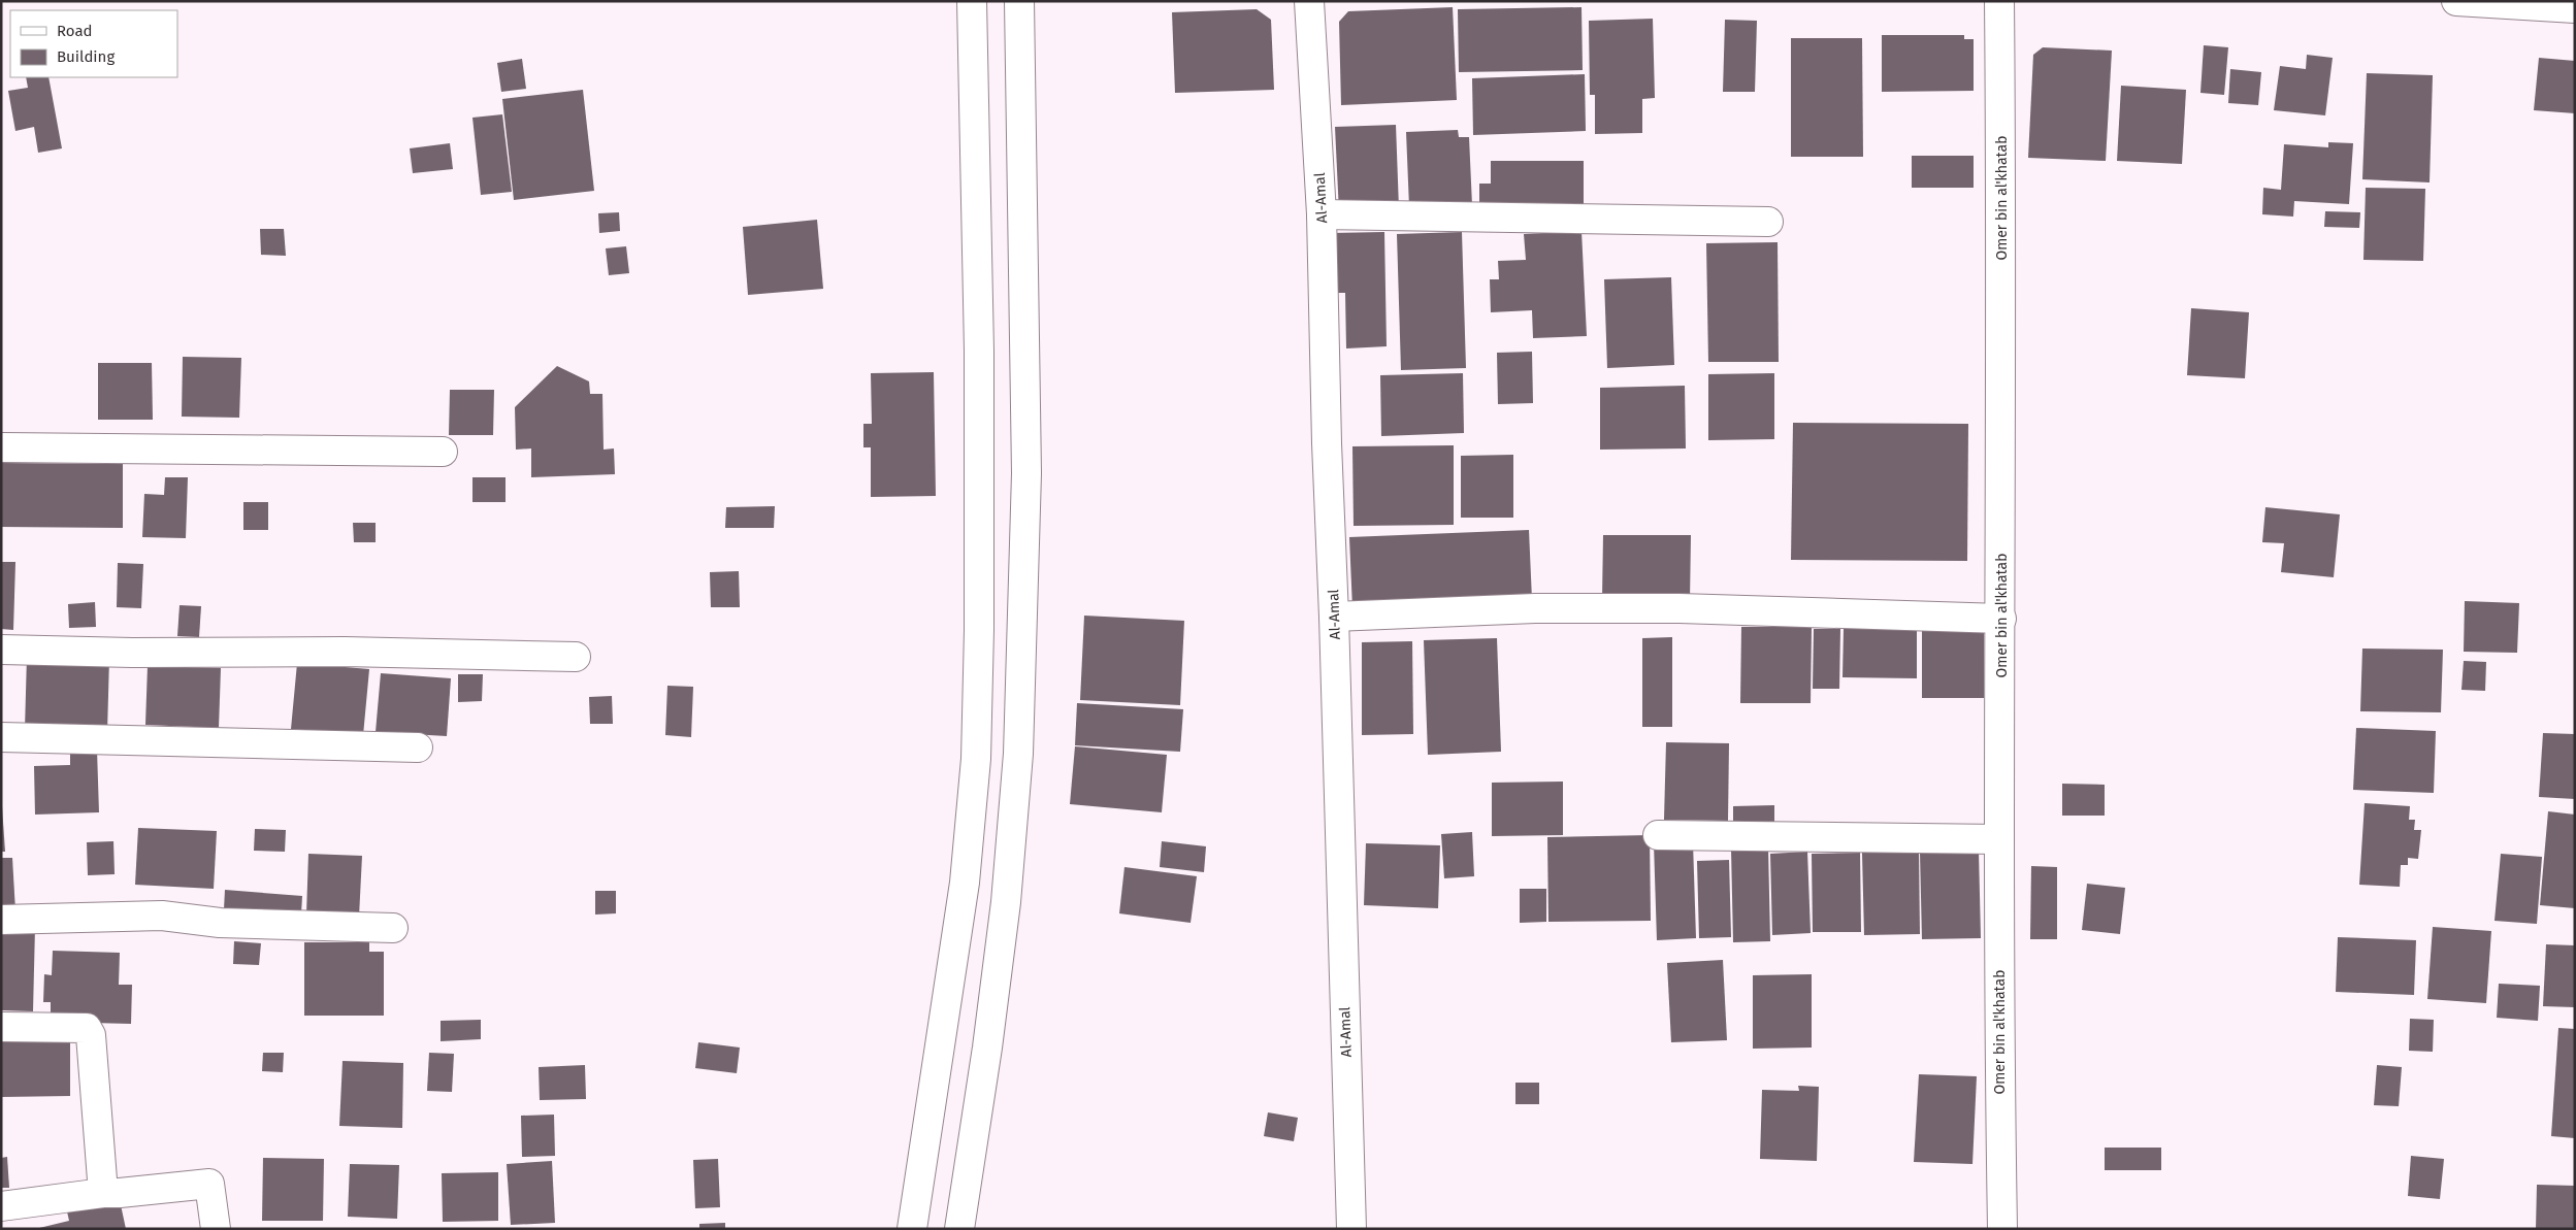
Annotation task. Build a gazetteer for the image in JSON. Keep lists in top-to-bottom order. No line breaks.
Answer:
{"streets":{"street":["Al-Amal","Omer bin al'khatab"]},"legend":["Road","Building"]}
